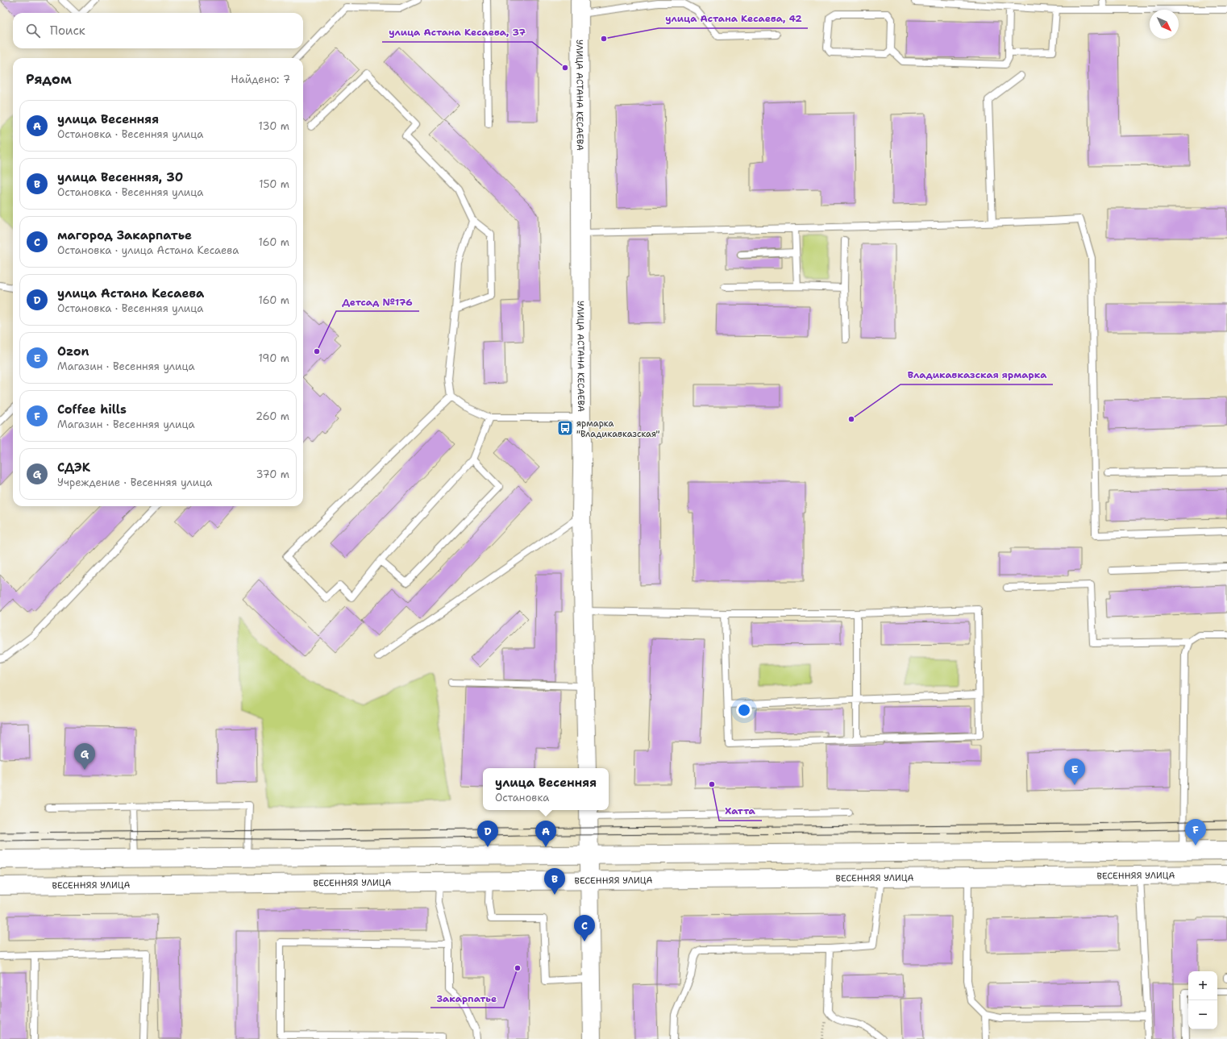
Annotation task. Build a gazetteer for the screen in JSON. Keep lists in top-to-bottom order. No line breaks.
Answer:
{"streets":{"street":["УЛИЦА АСТАНА КЕСАЕВА","ВЕСЕННЯЯ УЛИЦА"]},"places":{"other":["улица Астана Кесаева, 42","улица Астана Кесаева, 37","Детсад №176","Владикавказская ярмарка","Хатта","Закарпатье"],"bus stop":["ярмарка \"Владикавказская\""]},"north":"bottom right","page":{"search":"Поиск","heading":["Рядом","Найдено: 7"],"list":[{"mark":"A","name":"улица Весенняя","note":"Остановка · Весенняя улица","value":"130 m"},{"mark":"B","name":"улица Весенняя, 30","note":"Остановка · Весенняя улица","value":"150 m"},{"mark":"C","name":"магород Закарпатье","note":"Остановка · улица Астана Кесаева","value":"160 m"},{"mark":"D","name":"улица Астана Кесаева","note":"Остановка · Весенняя улица","value":"160 m"},{"mark":"E","name":"Ozon","note":"Магазин · Весенняя улица","value":"190 m"},{"mark":"F","name":"Coffee hills","note":"Магазин · Весенняя улица","value":"260 m"},{"mark":"G","name":"СДЭК","note":"Учреждение · Весенняя улица","value":"370 m"}],"pins":["G","E","F","A","D","B","C"],"popup":["улица Весенняя","Остановка"],"map_buttons":["+","−"]}}
